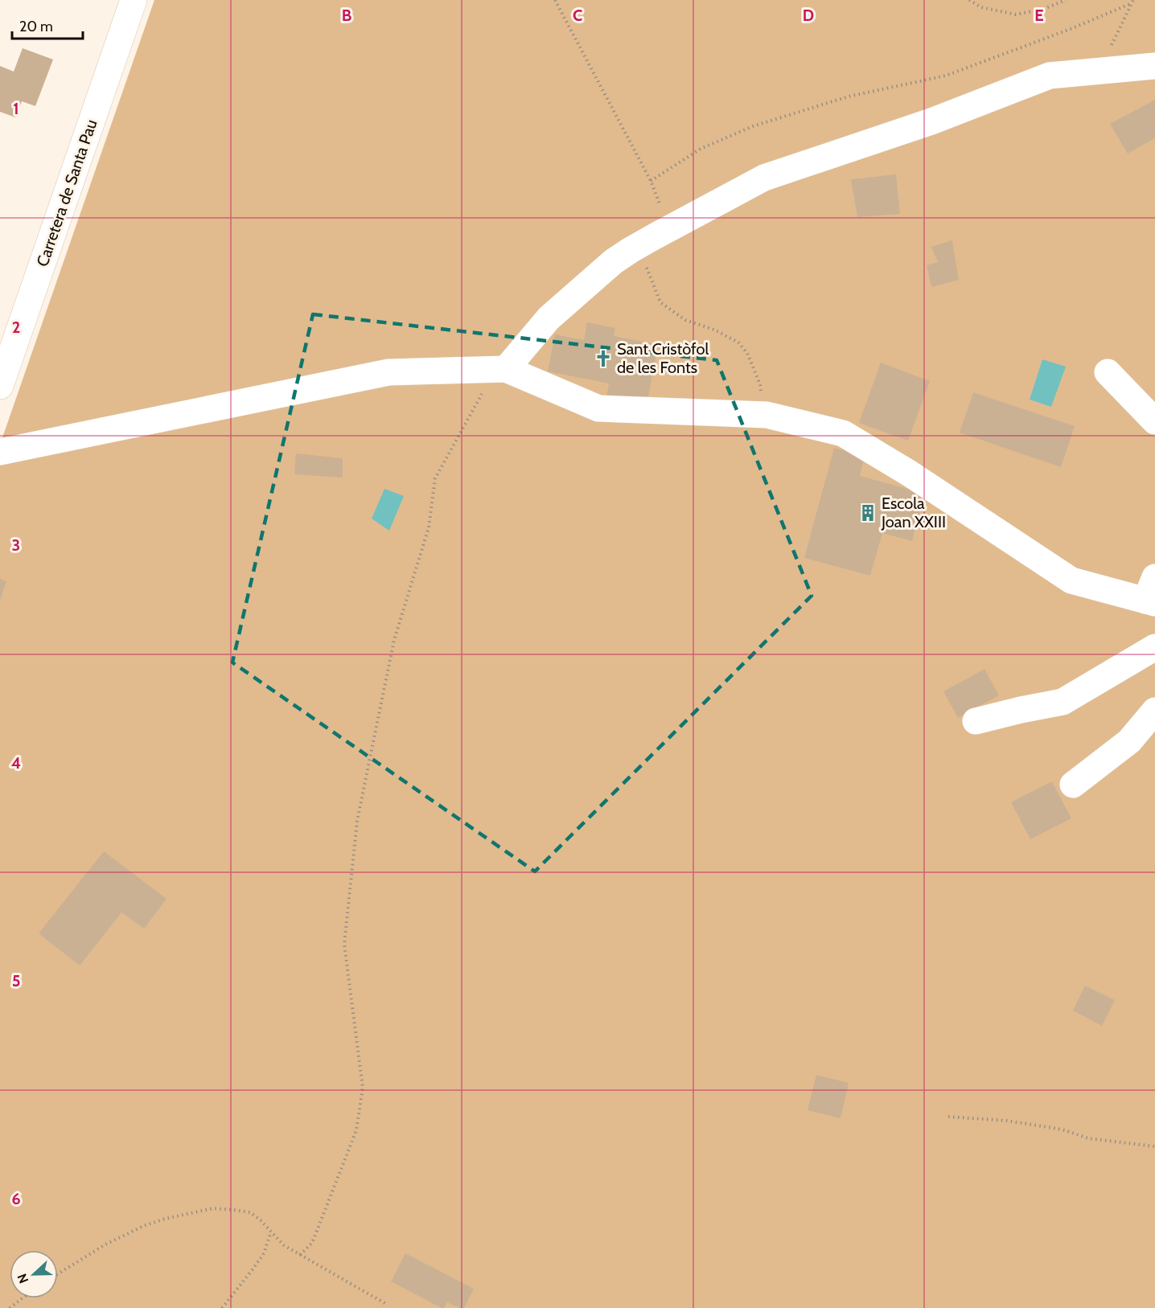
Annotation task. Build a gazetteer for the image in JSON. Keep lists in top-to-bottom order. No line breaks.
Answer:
{"streets":{"street":["Carretera de Santa Pau"]},"places":{"church":["Sant Cristòfol de les Fonts"],"building":["Escola Joan XXIII"]},"scale_bar":"20 m","north":"left","grid":{"columns":["B","C","D","E"],"rows":["1","2","3","4","5","6"]}}
